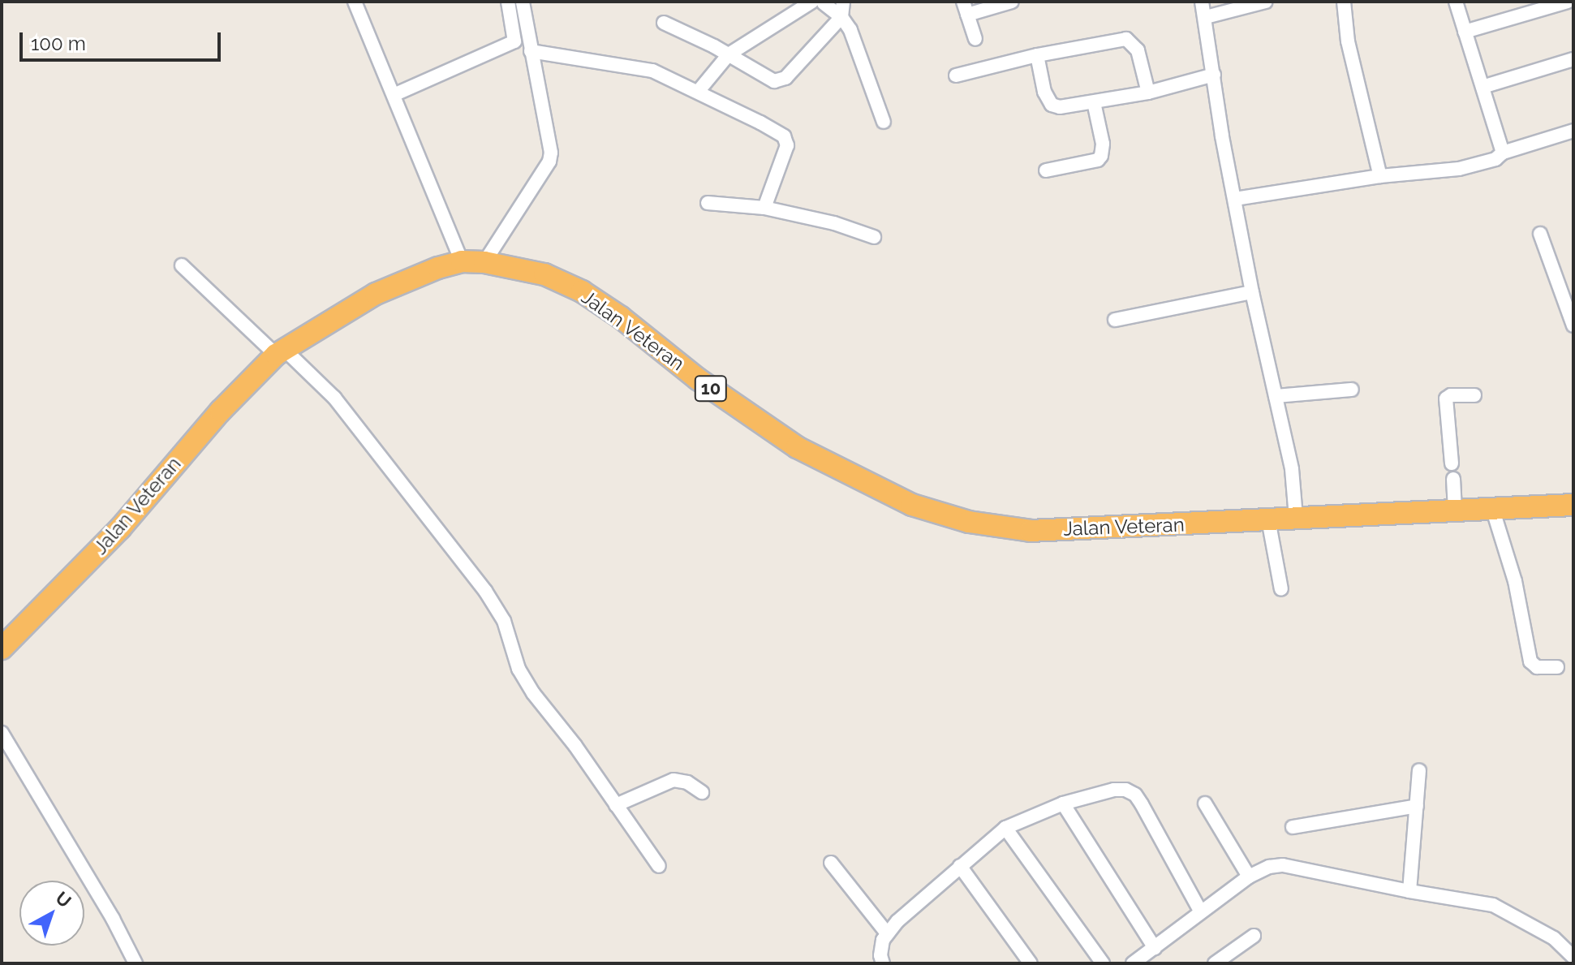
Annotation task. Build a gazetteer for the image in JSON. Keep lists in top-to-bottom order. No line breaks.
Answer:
{"streets":{"highway":["Jalan Veteran","10"]},"scale_bar":"100 m","north":"top right"}
